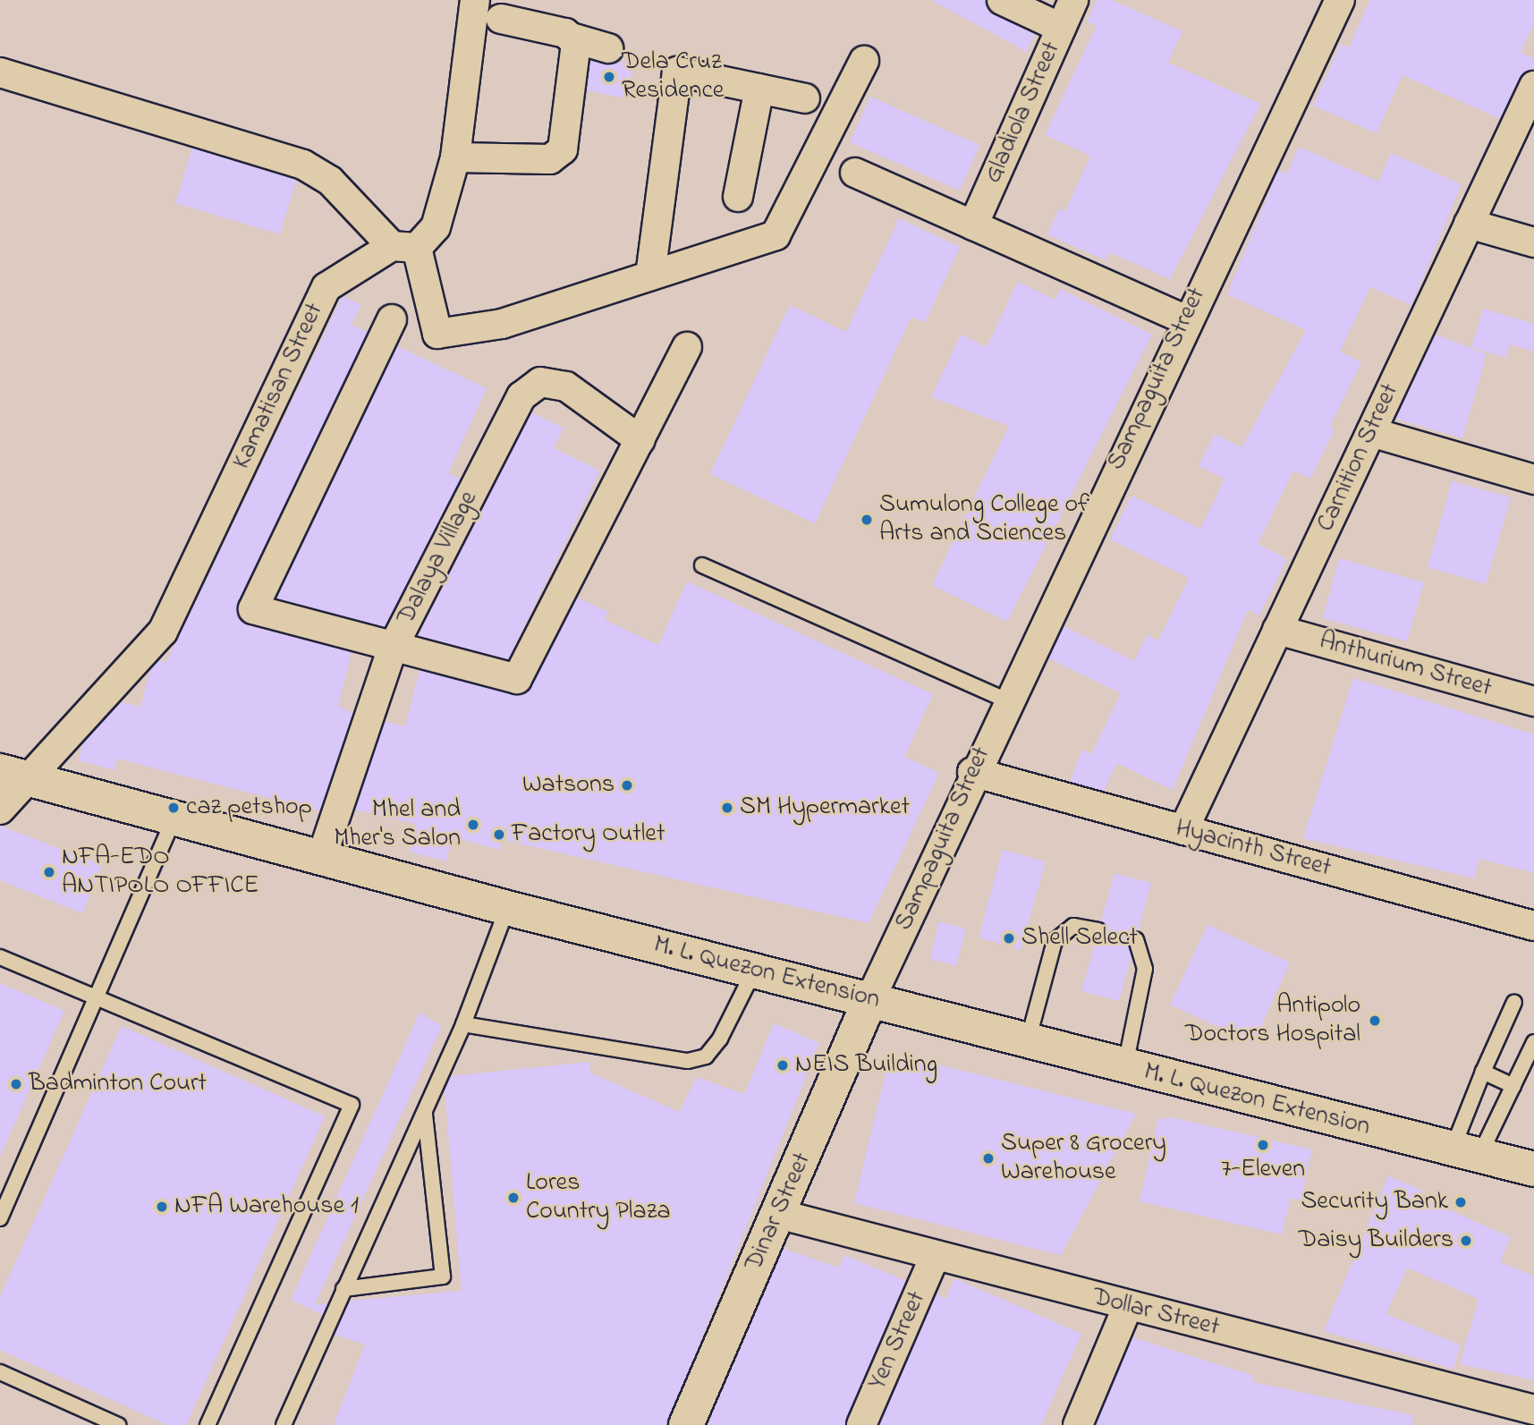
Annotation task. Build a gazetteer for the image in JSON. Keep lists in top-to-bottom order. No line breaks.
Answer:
{"streets":{"main road":["M. L. Quezon Extension","Dinar Street"],"street":["Gladiola Street","Sampaguita Street","Kamatisan Street","Carnition Street","Dalaya Village","Anthurium Street","Hyacinth Street","Dollar Street","Yen Street"]},"crossings":[["Sampaguita Street","Hyacinth Street"],["Sampaguita Street","M. L. Quezon Extension"],["Sampaguita Street","Dinar Street"],["Kamatisan Street","M. L. Quezon Extension"],["Carnition Street","Anthurium Street"],["Carnition Street","Hyacinth Street"],["Dalaya Village","M. L. Quezon Extension"],["M. L. Quezon Extension","Dinar Street"],["Dinar Street","Dollar Street"],["Dollar Street","Yen Street"]],"places":["Dela Cruz Residence","Sumulong College of Arts and Sciences","Watsons","caz petshop","SM Hypermarket","Mhel and Mher's Salon","Factory Outlet","NFA-EDO ANTIPOLO OFFICE","Shell Select","Antipolo Doctors Hospital","NEIS Building","Badminton Court","7-Eleven","Super 8 Grocery Warehouse","Lores Country Plaza","Security Bank","NFA Warehouse 1","Daisy Builders"]}
